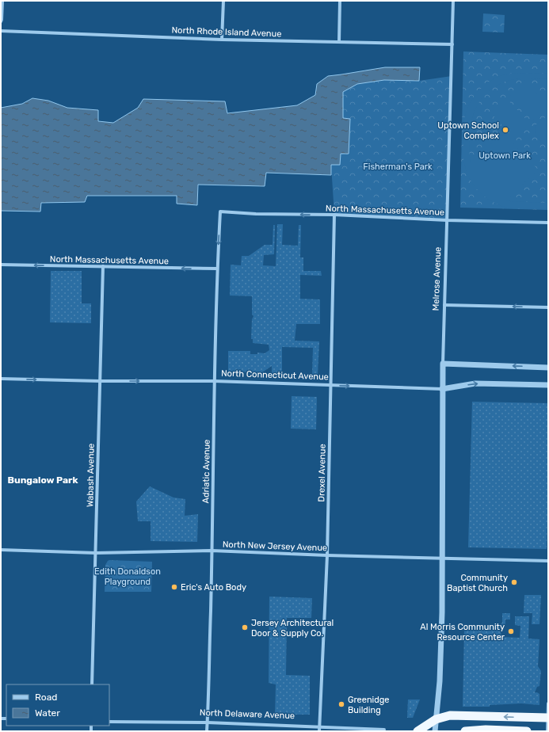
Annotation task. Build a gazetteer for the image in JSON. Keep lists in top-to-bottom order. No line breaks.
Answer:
{"streets":{"street":["North Rhode Island Avenue","North Massachusetts Avenue","Melrose Avenue","North Connecticut Avenue","Adriatic Avenue","Drexel Avenue","Wabash Avenue","North New Jersey Avenue","North Delaware Avenue"]},"crossings":[["North Rhode Island Avenue","Melrose Avenue"],["North Massachusetts Avenue","Melrose Avenue"],["North Massachusetts Avenue","Adriatic Avenue"],["North Massachusetts Avenue","Drexel Avenue"],["North Massachusetts Avenue","Wabash Avenue"],["Melrose Avenue","North Connecticut Avenue"],["Melrose Avenue","North New Jersey Avenue"],["North Connecticut Avenue","Adriatic Avenue"],["North Connecticut Avenue","Drexel Avenue"],["North Connecticut Avenue","Wabash Avenue"],["Adriatic Avenue","North New Jersey Avenue"],["Adriatic Avenue","North Delaware Avenue"],["Drexel Avenue","North New Jersey Avenue"],["Drexel Avenue","North Delaware Avenue"],["Wabash Avenue","North New Jersey Avenue"]],"one_way":["North Massachusetts Avenue","North Connecticut Avenue"],"districts":["Bungalow Park"],"parks":["Uptown Park","Fisherman's Park","Edith Donaldson Playground"],"places":["Uptown School Complex","Community Baptist Church","Eric's Auto Body","Jersey Architectural Door & Supply Co.","Al Morris Community Resource Center","Greenidge Building"],"legend":["Road","Water"]}
